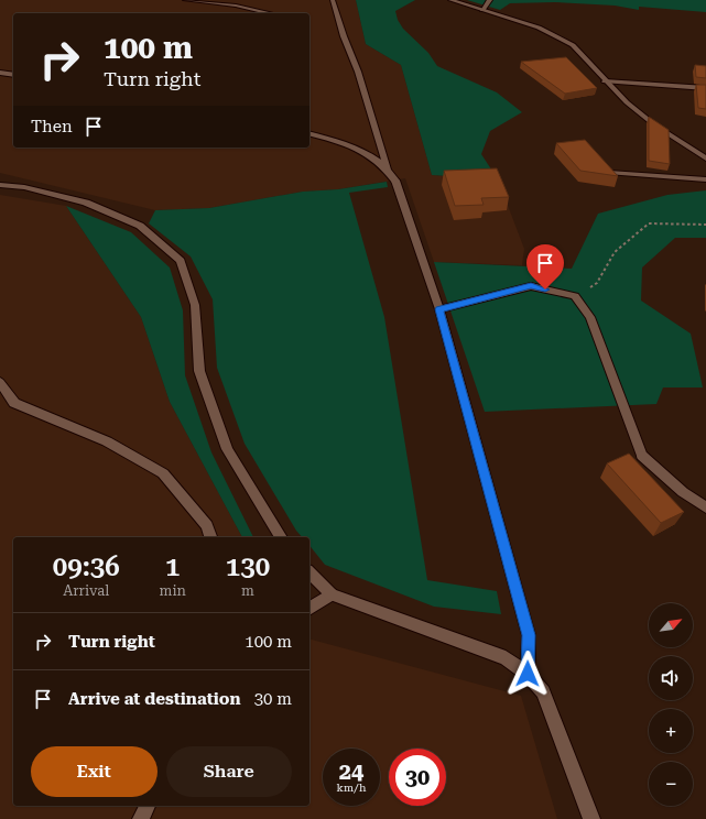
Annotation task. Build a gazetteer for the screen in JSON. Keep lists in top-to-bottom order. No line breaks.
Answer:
{"north":"top right","page":{"turn":["100 m","Turn right"],"then":"Then","eta":["09:36","Arrival","1","min","130","m"],"map_buttons":["+","−"],"list":[{"name":"Turn right","value":"100 m"},{"name":"Arrive at destination","value":"30 m"}],"buttons":["Exit","Share"],"speed":"24 km/h","limit":"30"}}
